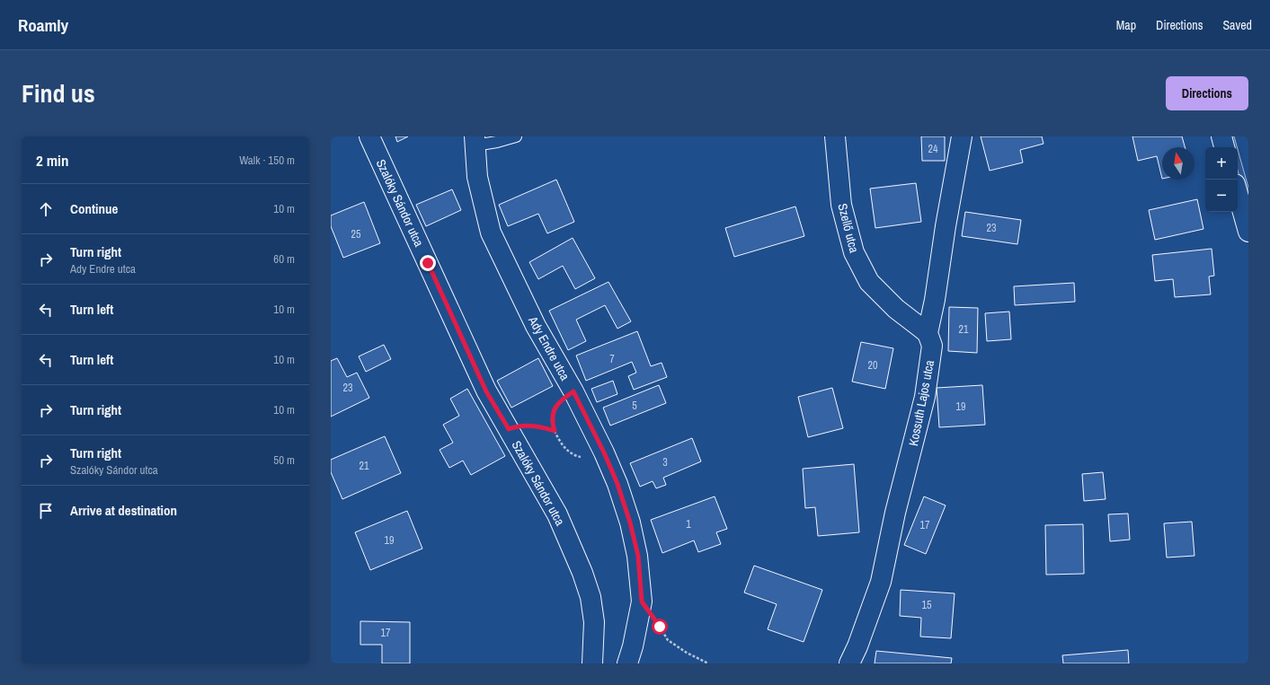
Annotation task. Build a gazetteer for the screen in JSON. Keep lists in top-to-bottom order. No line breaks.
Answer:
{"streets":{"street":["Szalóky Sándor utca","Szellő utca","Ady Endre utca","Kossuth Lajos utca"]},"crossings":[["Szellő utca","Kossuth Lajos utca"]],"house_numbers":["24","23","25","21","7","20","23","5","19","3","21","1","17","19","15","17"],"north":"top","page":{"header":"Roamly","nav":["Map","Directions","Saved"],"title":"Find us","buttons":"Directions","heading":["2 min","Walk · 150 m"],"map_buttons":["+","−"],"list":[["Continue","10 m"],["Turn right","Ady Endre utca","60 m"],["Turn left","10 m"],["Turn left","10 m"],["Turn right","10 m"],["Turn right","Szalóky Sándor utca","50 m"],"Arrive at destination"]}}
